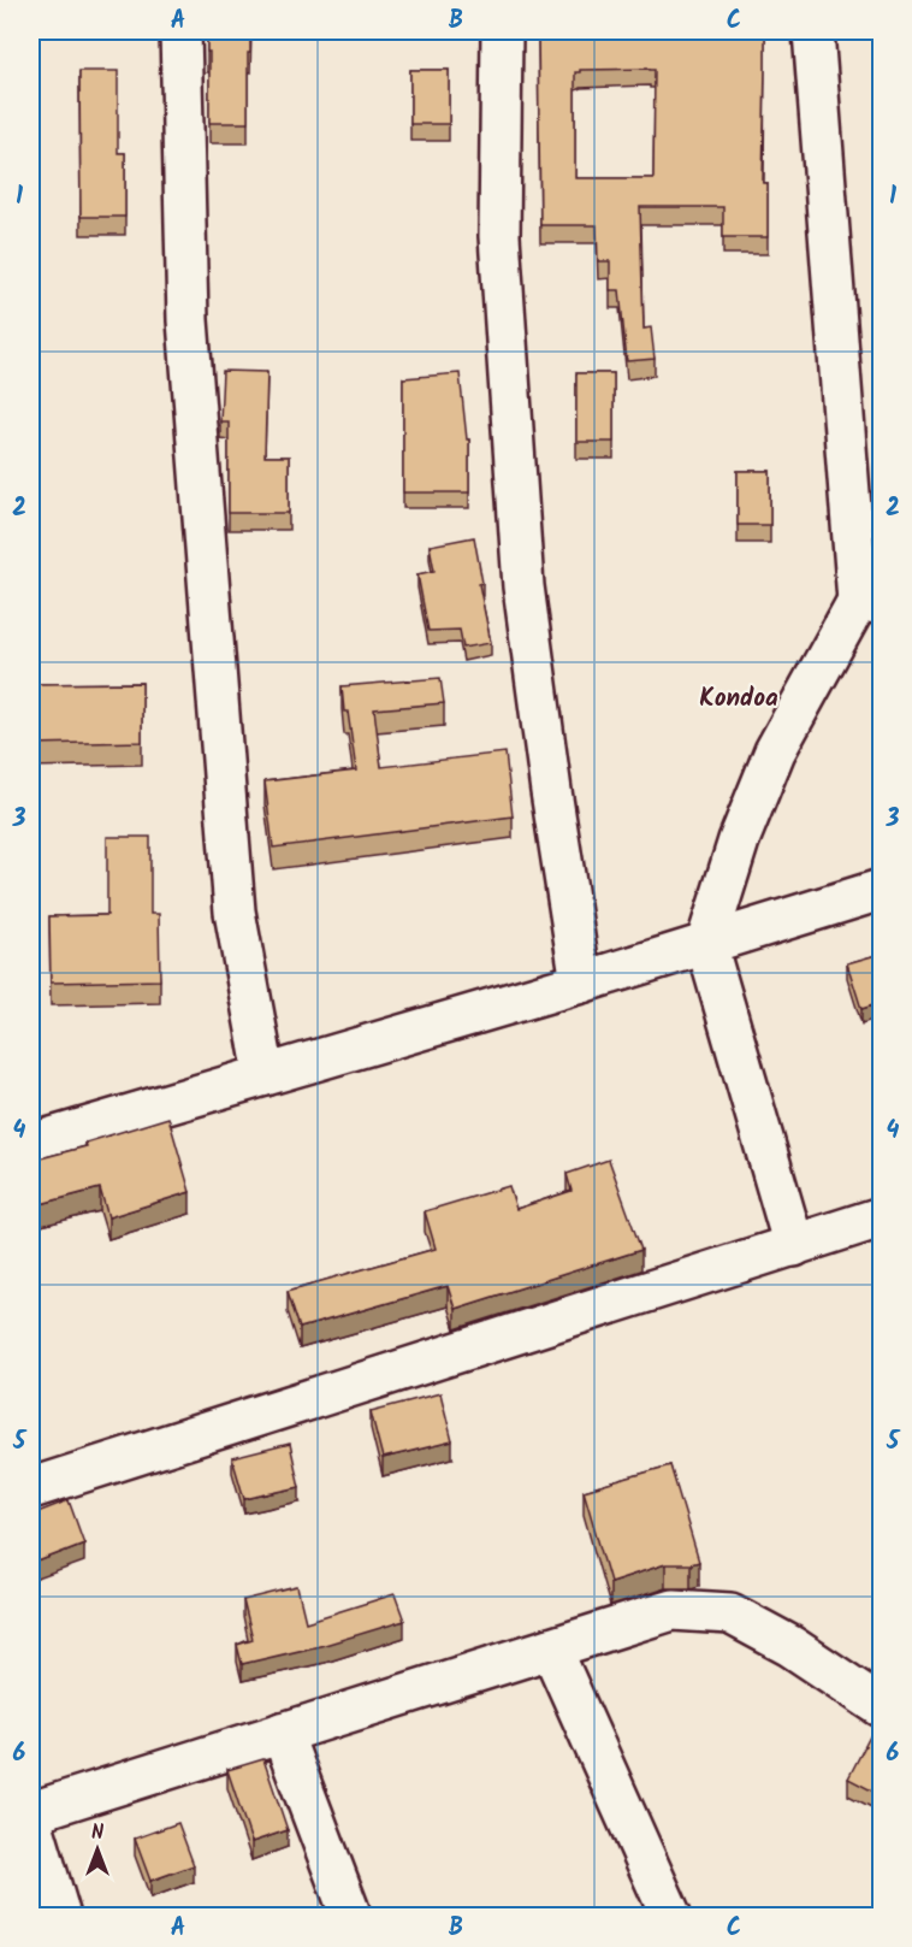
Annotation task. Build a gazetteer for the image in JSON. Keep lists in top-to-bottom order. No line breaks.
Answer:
{"districts":["Kondoa"],"north":"top","grid":{"columns":["A","B","C"],"rows":["1","2","3","4","5","6"]}}
